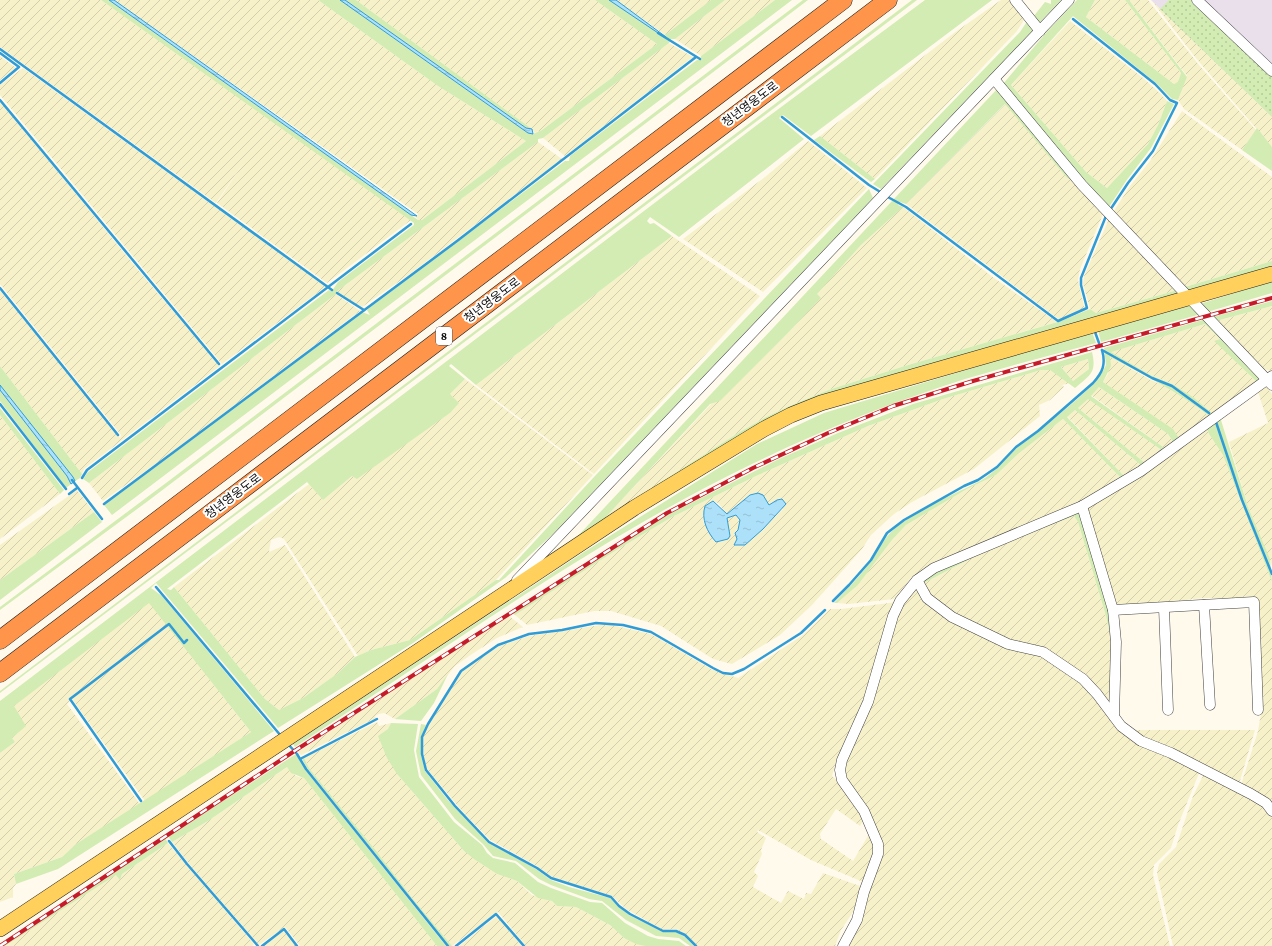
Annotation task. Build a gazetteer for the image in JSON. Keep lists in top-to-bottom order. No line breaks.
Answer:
{"streets":{"highway":["청년영웅도로","8"]}}
